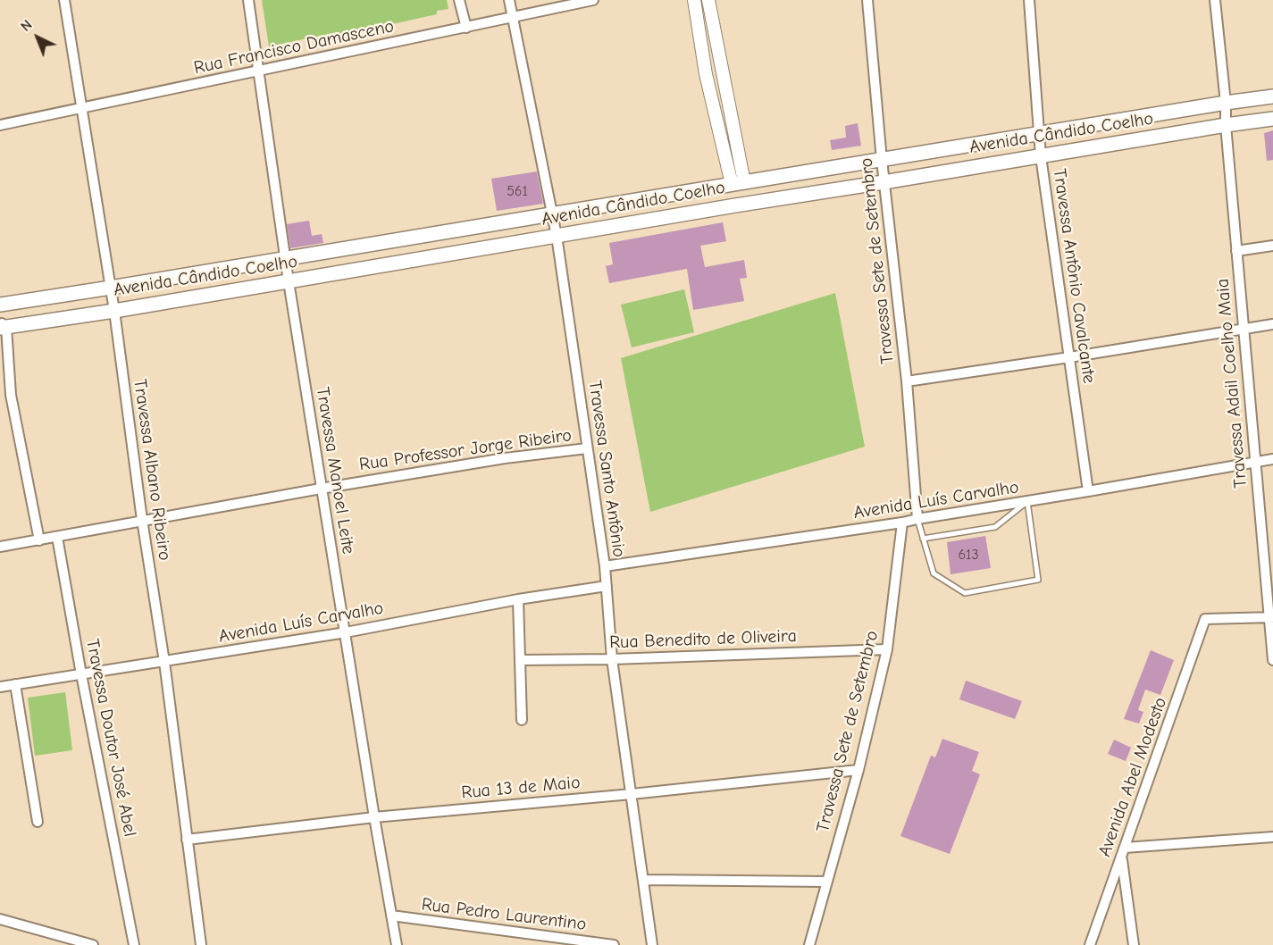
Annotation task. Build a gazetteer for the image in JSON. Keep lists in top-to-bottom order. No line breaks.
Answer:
{"streets":{"main road":["Avenida Cândido Coelho"],"street":["Rua Francisco Damasceno","Travessa Sete de Setembro","Travessa Antônio Cavalcante","Travessa Adail Coelho Maia","Rua Professor Jorge Ribeiro","Travessa Santo Antônio","Travessa Albano Ribeiro","Travessa Manoel Leite","Avenida Luís Carvalho","Rua Benedito de Oliveira","Travessa Doutor José Abel","Avenida Abel Modesto","Rua 13 de Maio","Rua Pedro Laurentino"]},"crossings":[["Rua Francisco Damasceno","Travessa Santo Antônio"],["Rua Francisco Damasceno","Travessa Albano Ribeiro"],["Rua Francisco Damasceno","Travessa Manoel Leite"],["Avenida Cândido Coelho","Travessa Sete de Setembro"],["Avenida Cândido Coelho","Travessa Antônio Cavalcante"],["Avenida Cândido Coelho","Travessa Adail Coelho Maia"],["Avenida Cândido Coelho","Travessa Santo Antônio"],["Avenida Cândido Coelho","Travessa Albano Ribeiro"],["Avenida Cândido Coelho","Travessa Manoel Leite"],["Travessa Sete de Setembro","Avenida Luís Carvalho"],["Travessa Sete de Setembro","Rua Benedito de Oliveira"],["Travessa Sete de Setembro","Rua 13 de Maio"],["Travessa Antônio Cavalcante","Avenida Luís Carvalho"],["Travessa Adail Coelho Maia","Avenida Luís Carvalho"],["Travessa Adail Coelho Maia","Avenida Abel Modesto"],["Rua Professor Jorge Ribeiro","Travessa Santo Antônio"],["Rua Professor Jorge Ribeiro","Travessa Albano Ribeiro"],["Rua Professor Jorge Ribeiro","Travessa Manoel Leite"],["Rua Professor Jorge Ribeiro","Travessa Doutor José Abel"],["Travessa Santo Antônio","Avenida Luís Carvalho"],["Travessa Santo Antônio","Rua Benedito de Oliveira"],["Travessa Santo Antônio","Rua 13 de Maio"],["Travessa Albano Ribeiro","Avenida Luís Carvalho"],["Travessa Albano Ribeiro","Rua 13 de Maio"],["Travessa Manoel Leite","Avenida Luís Carvalho"],["Travessa Manoel Leite","Rua 13 de Maio"],["Travessa Manoel Leite","Rua Pedro Laurentino"],["Avenida Luís Carvalho","Travessa Doutor José Abel"]],"house_numbers":["561","613"],"north":"top left"}
